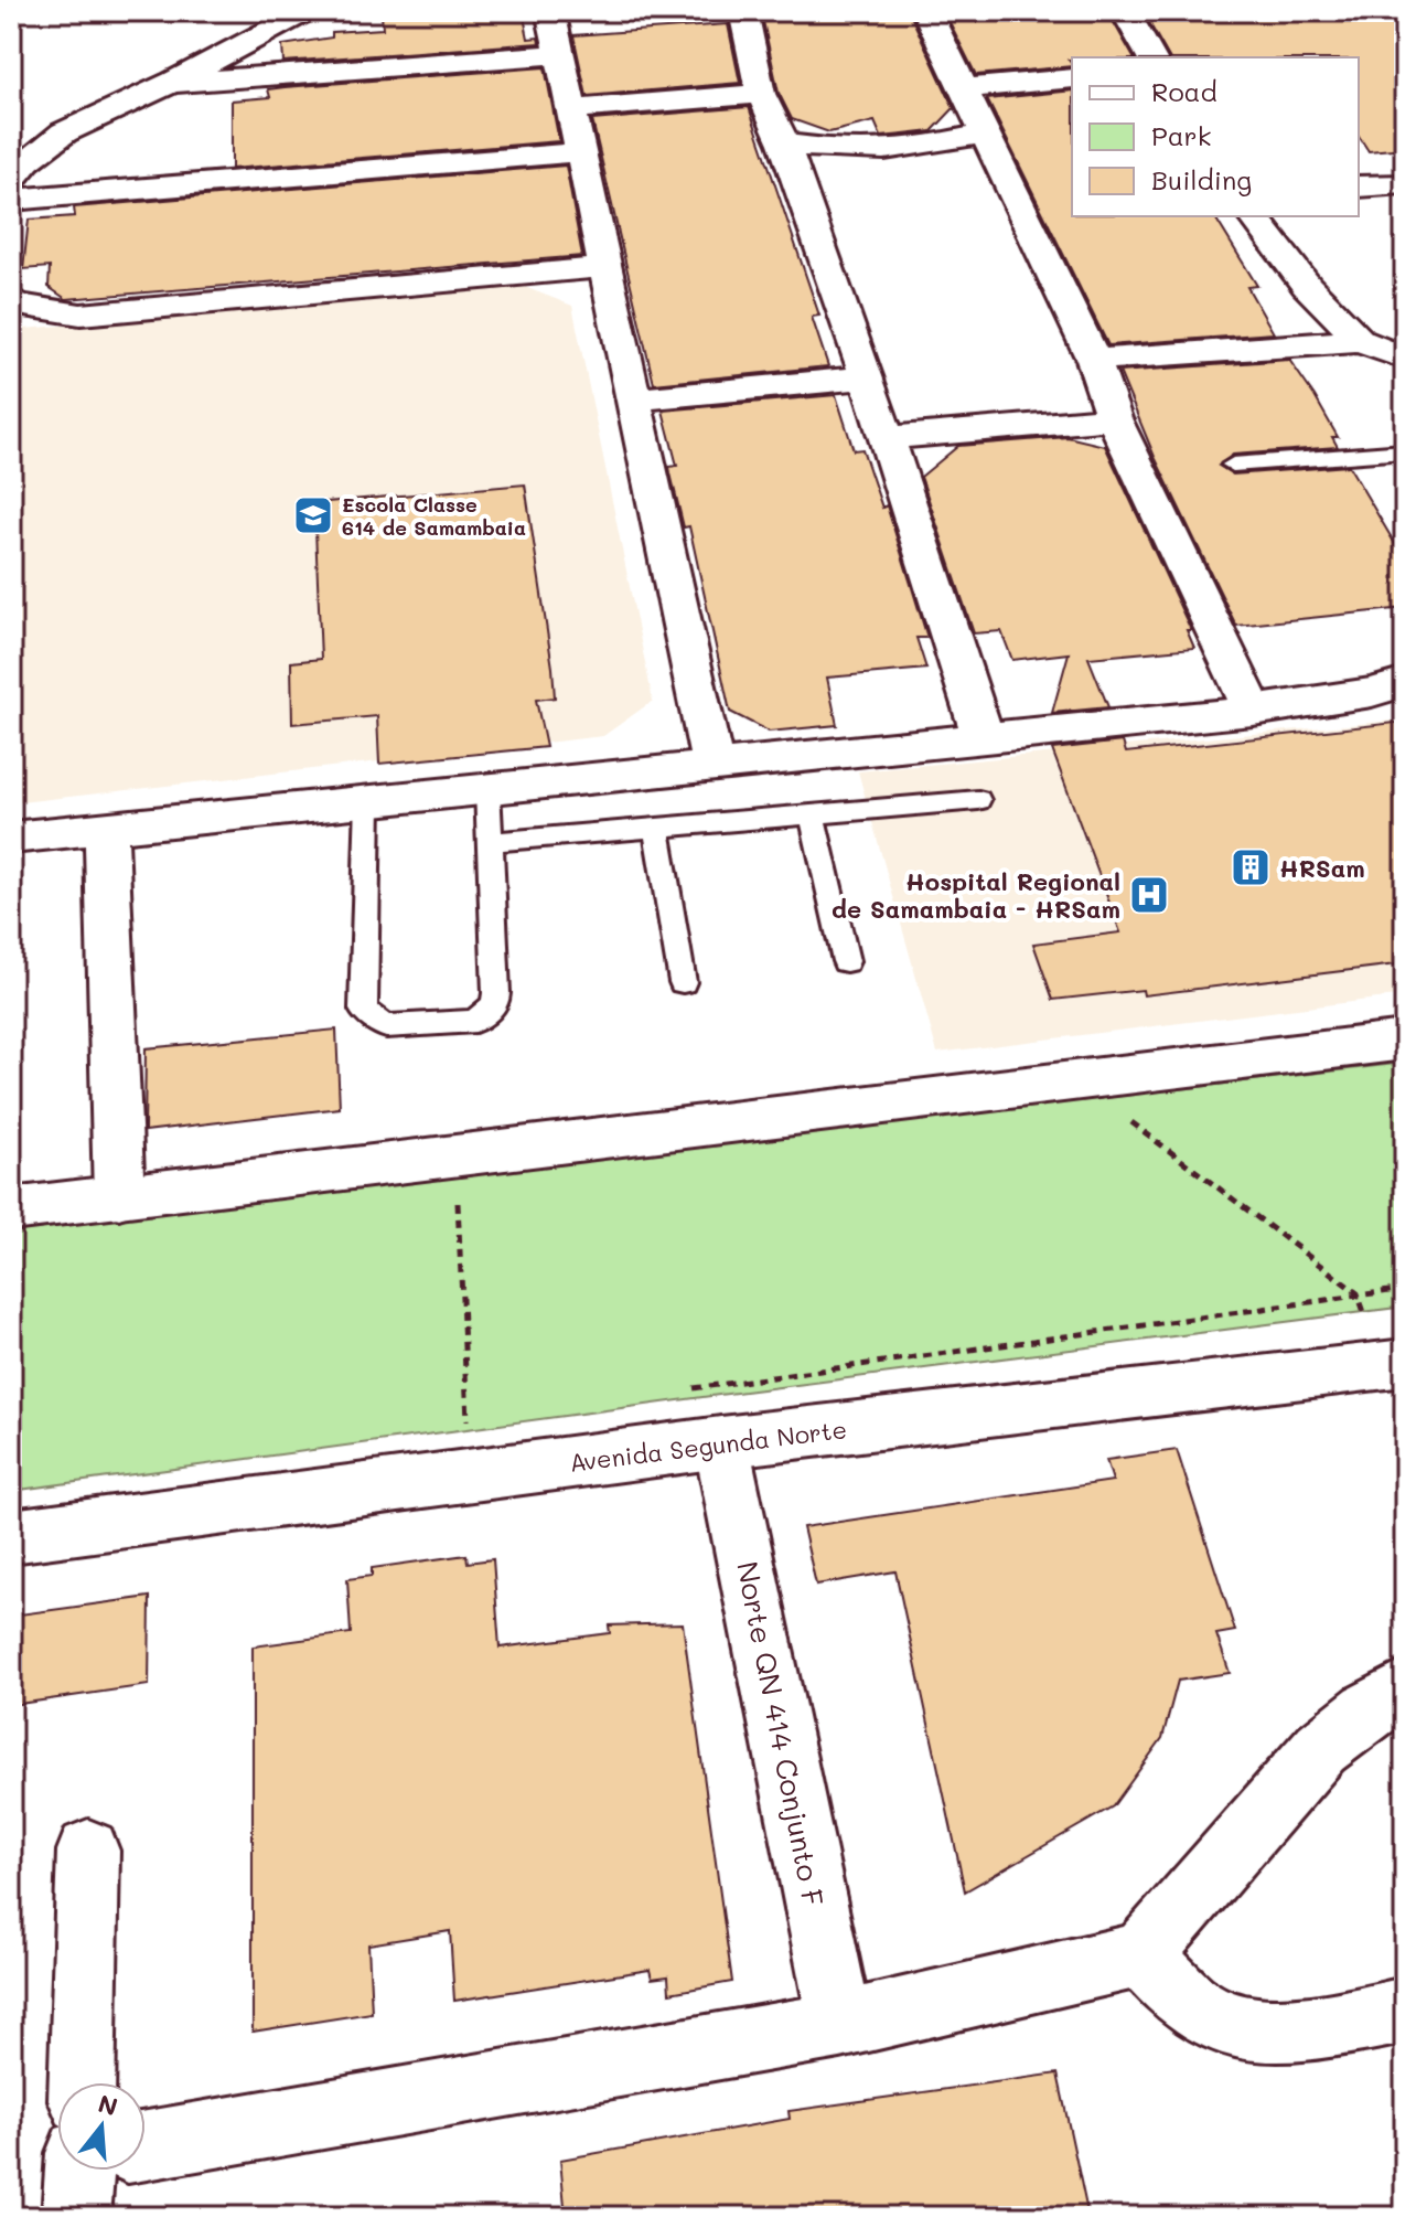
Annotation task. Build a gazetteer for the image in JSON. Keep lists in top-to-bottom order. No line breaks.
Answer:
{"streets":{"street":["Avenida Segunda Norte","Norte QN 414 Conjunto F"]},"crossings":[["Avenida Segunda Norte","Norte QN 414 Conjunto F"]],"places":{"school or university":["Escola Classe 614 de Samambaia"],"building":["HRSam"],"hospital":["Hospital Regional de Samambaia - HRSam"]},"legend":["Road","Park","Building"],"north":"top"}
